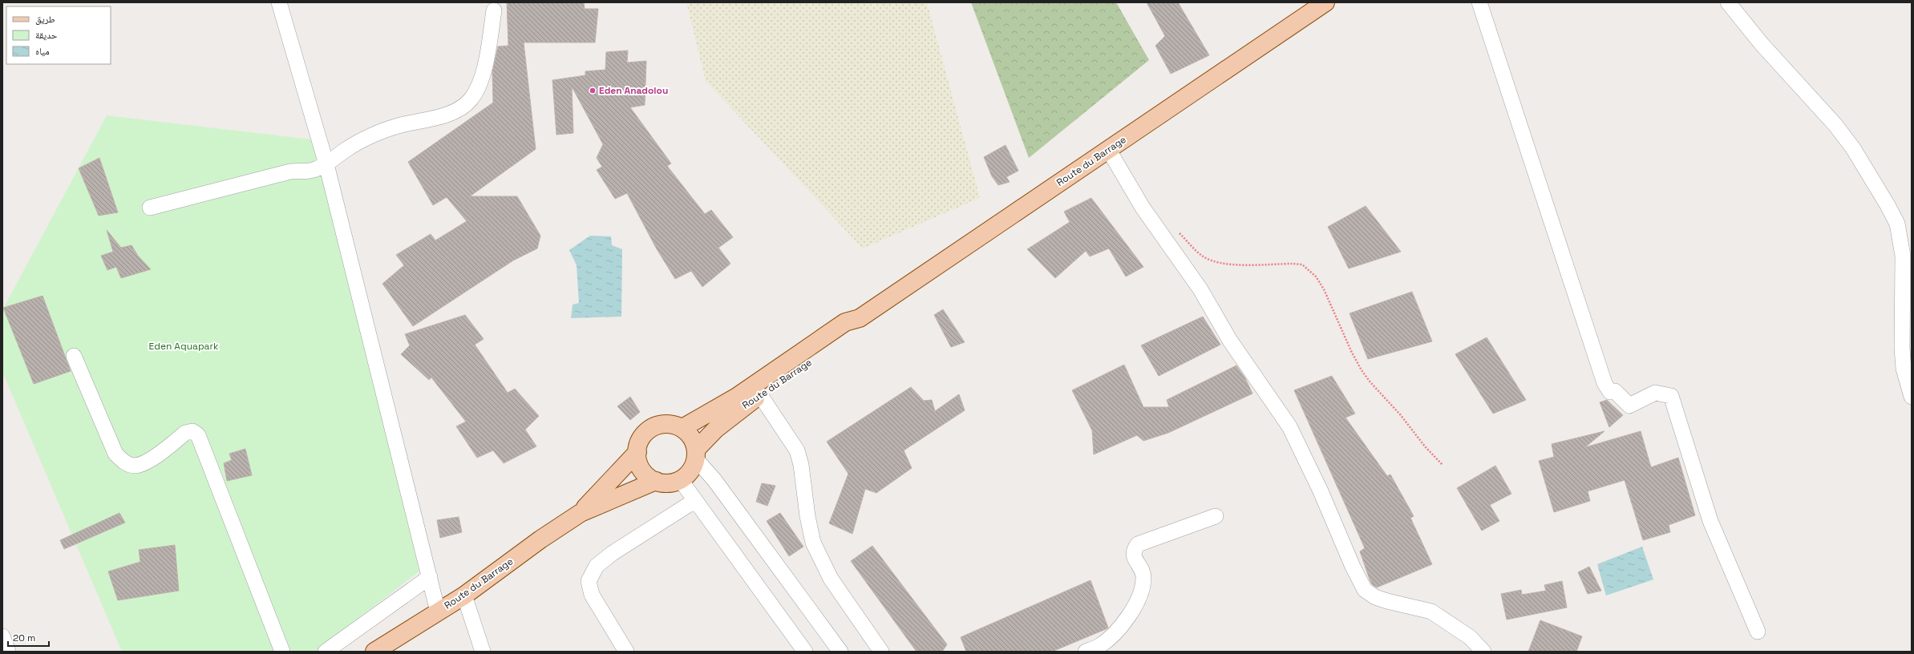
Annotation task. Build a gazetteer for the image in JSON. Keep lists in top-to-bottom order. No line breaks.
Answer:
{"streets":{"main road":["Route du Barrage"]},"parks":["Eden Aquapark"],"places":["Eden Anadolou"],"legend":["طريق","حديقة","مياه"],"scale_bar":"20 m"}
